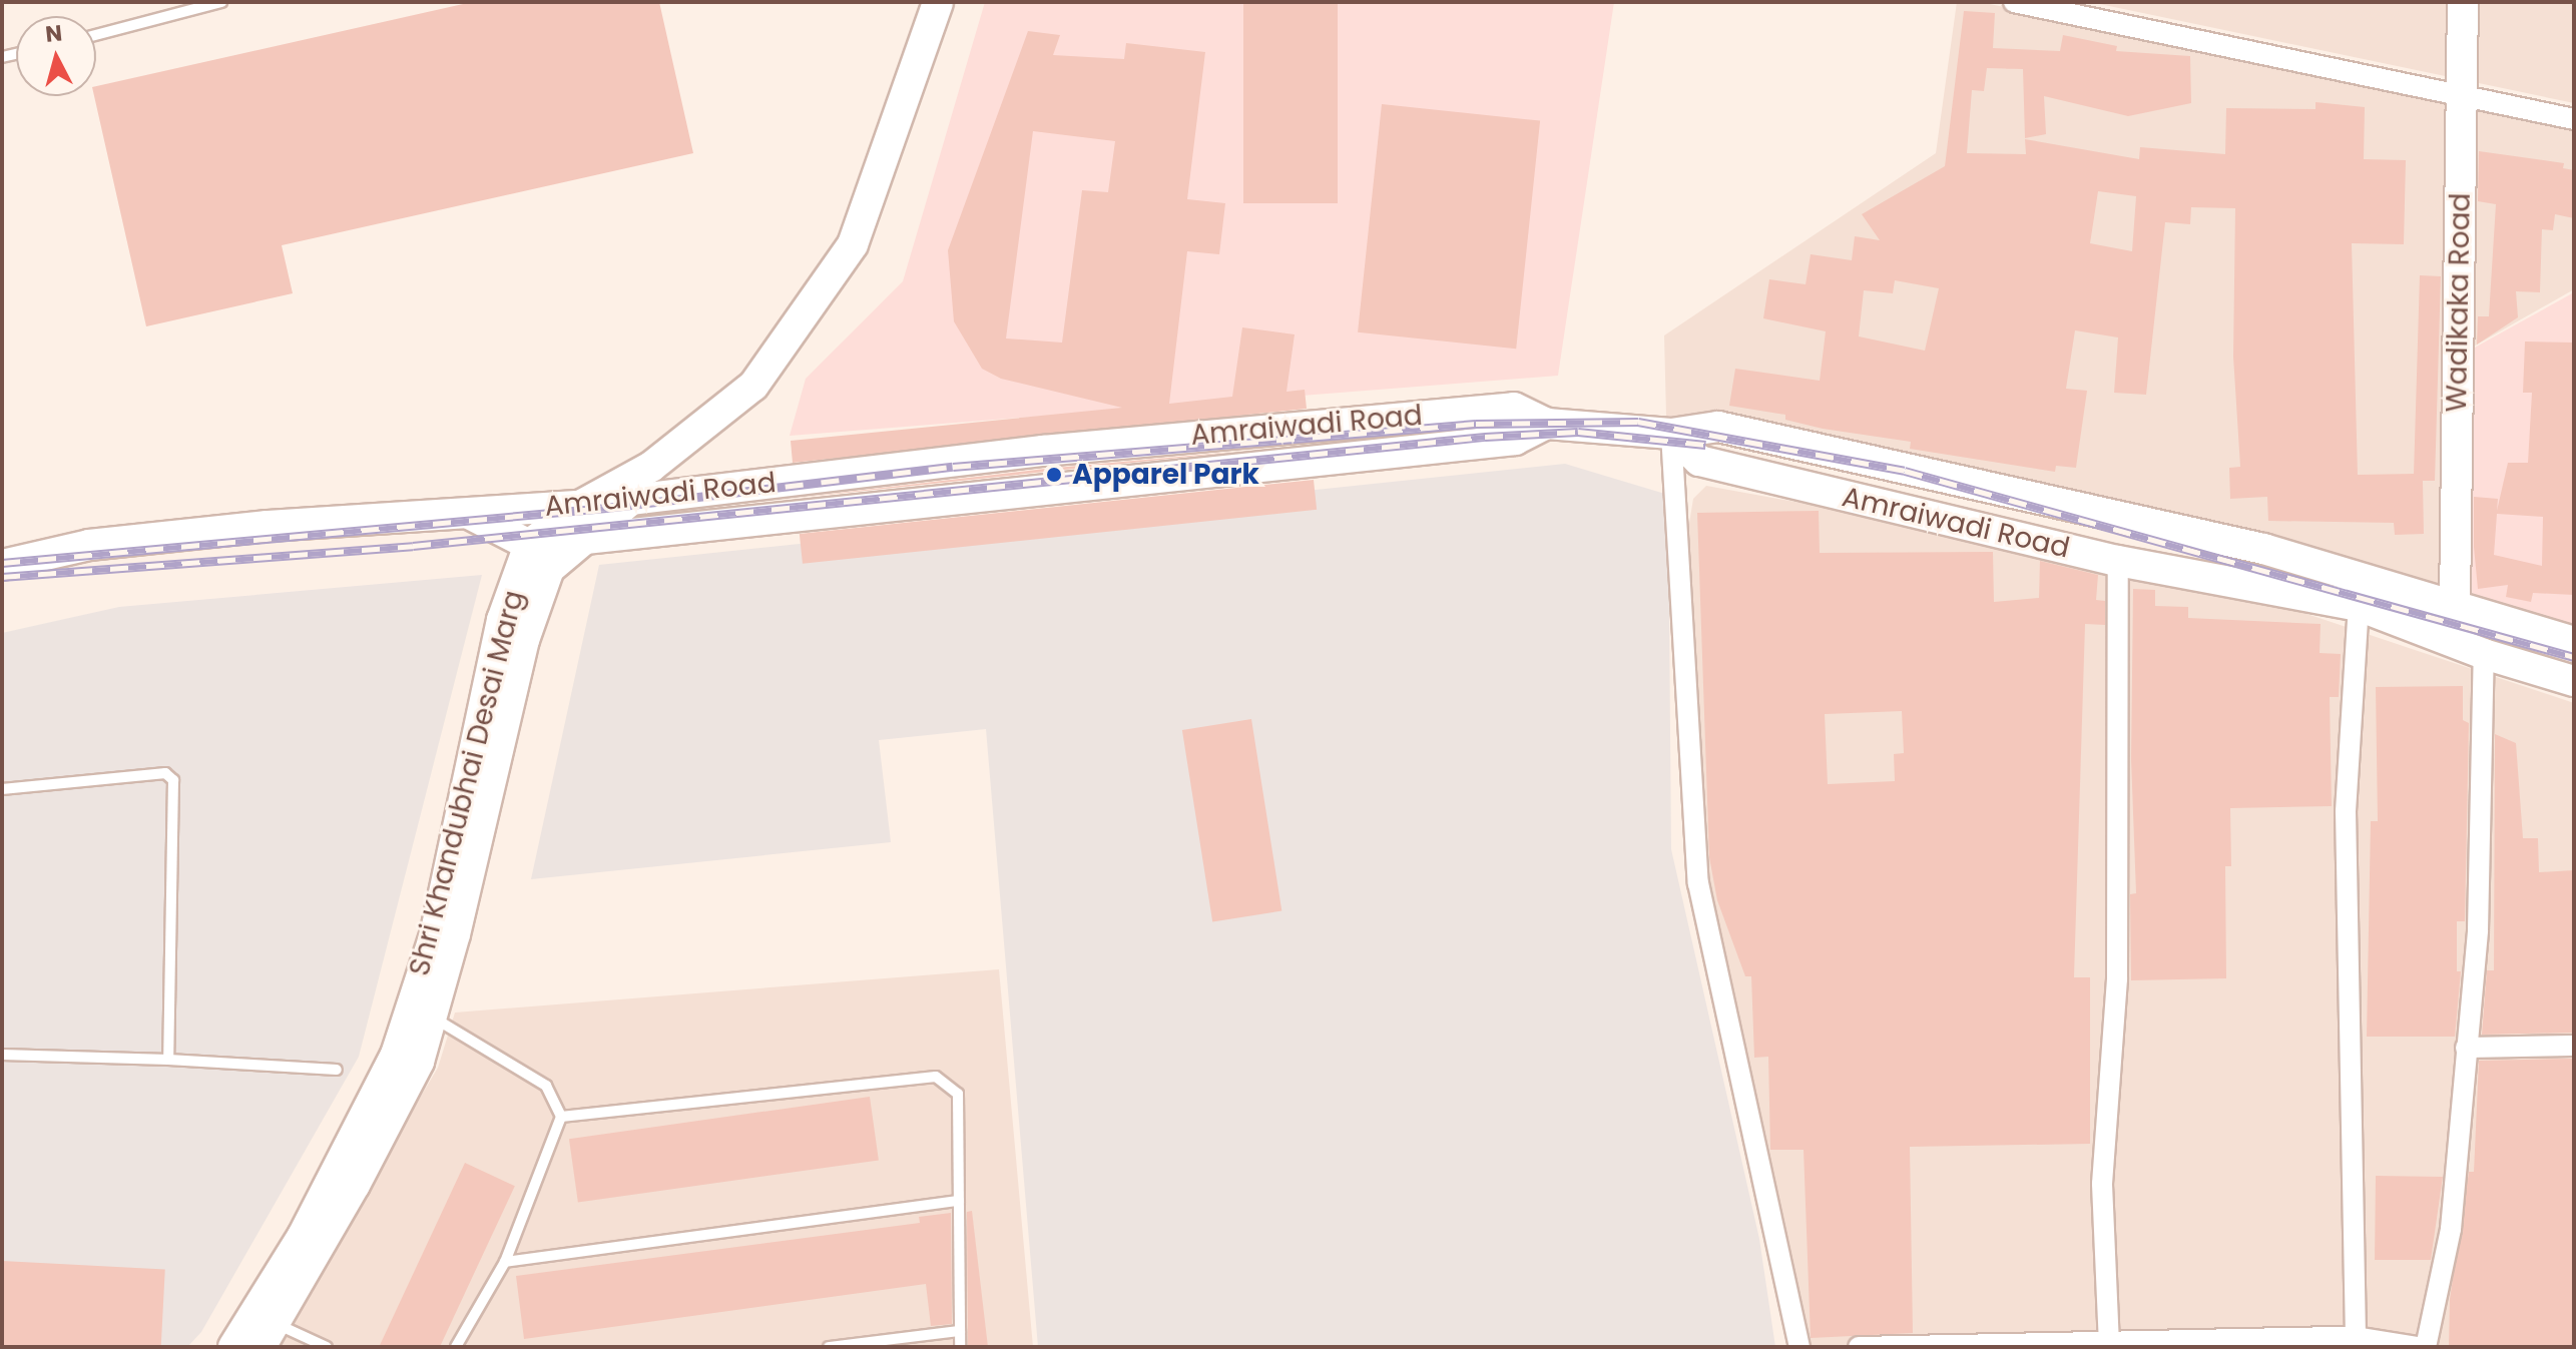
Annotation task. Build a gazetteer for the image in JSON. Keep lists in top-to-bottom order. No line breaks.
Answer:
{"streets":{"main road":["Wadikaka Road","Amraiwadi Road","Shri Khandubhai Desai Marg"]},"crossings":[["Amraiwadi Road","Shri Khandubhai Desai Marg"]],"places":["Apparel Park"],"north":"top"}
